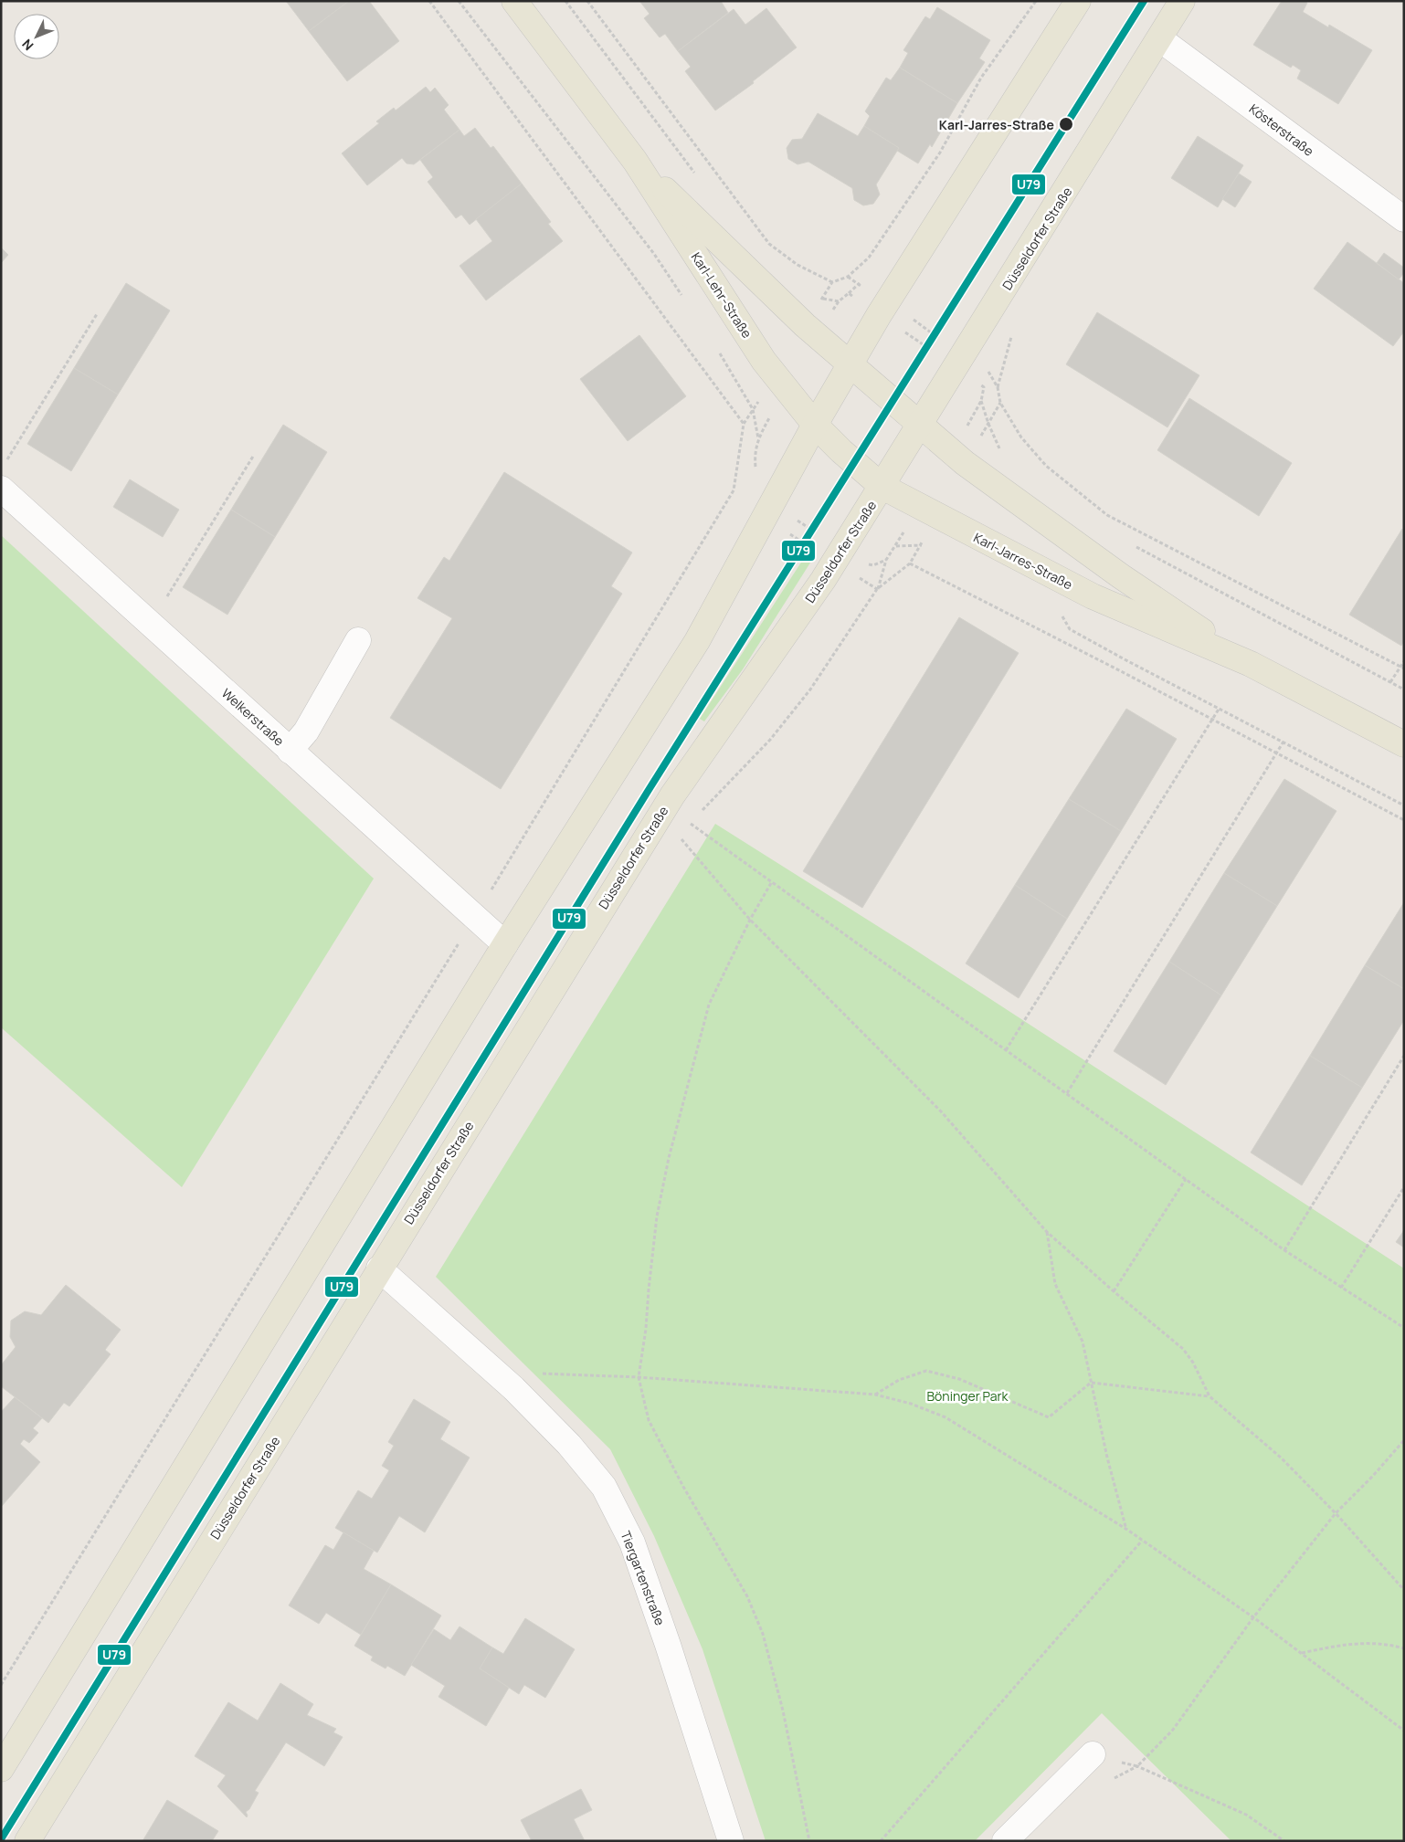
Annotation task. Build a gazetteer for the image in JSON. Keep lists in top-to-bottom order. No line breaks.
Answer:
{"streets":{"main road":["Düsseldorfer Straße","Karl-Lehr-Straße","Karl-Jarres-Straße"],"street":["Kösterstraße","Welkerstraße","Tiergartenstraße"]},"crossings":[["Kösterstraße","Düsseldorfer Straße"],["Düsseldorfer Straße","Karl-Jarres-Straße"],["Düsseldorfer Straße","Tiergartenstraße"],["Karl-Lehr-Straße","Karl-Jarres-Straße"]],"parks":["Böninger Park"],"places":["Karl-Jarres-Straße"],"lines":["transit line U79"],"north":"bottom left"}
